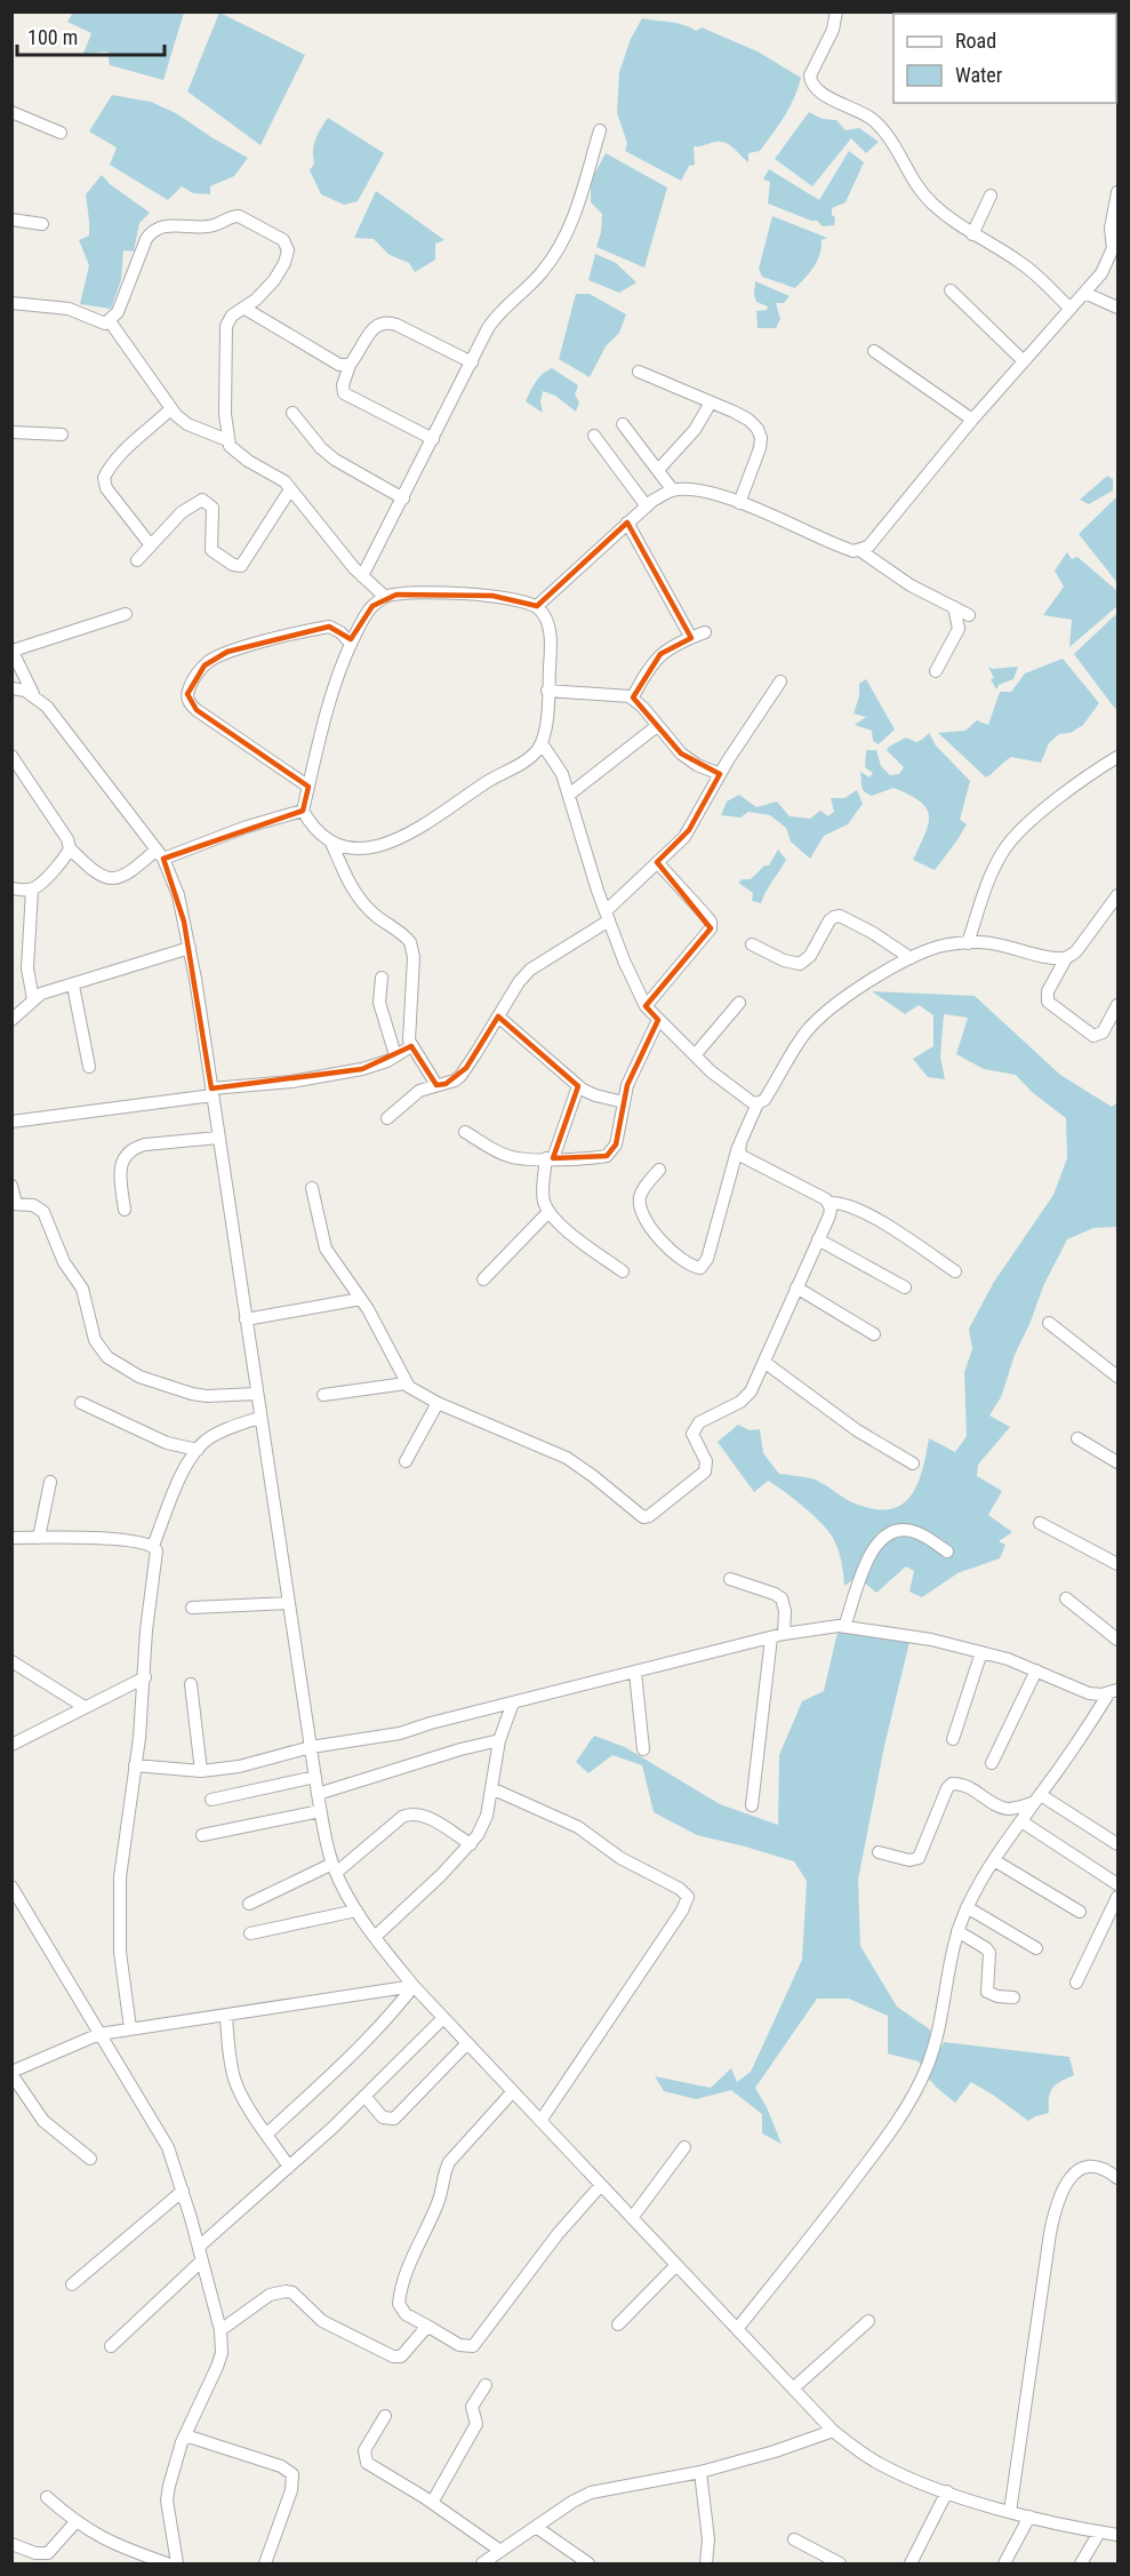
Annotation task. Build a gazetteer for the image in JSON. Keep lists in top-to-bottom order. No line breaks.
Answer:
{"legend":["Road","Water"],"scale_bar":"100 m"}
